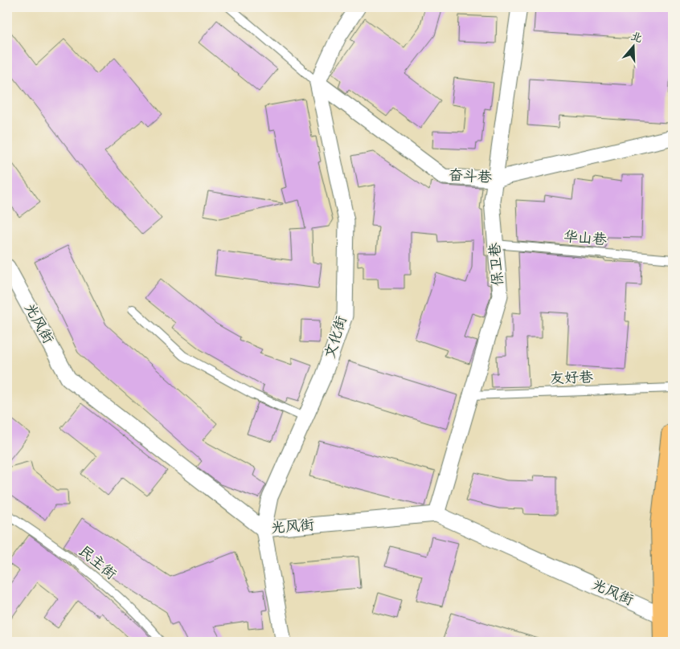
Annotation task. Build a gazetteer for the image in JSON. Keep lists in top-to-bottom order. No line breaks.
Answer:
{"streets":{"street":["奋斗巷","保卫巷","光风街","文化街"],"lane":["华山巷","友好巷","民主街"]},"crossings":[["奋斗巷","保卫巷"],["奋斗巷","文化街"],["华山巷","保卫巷"],["保卫巷","光风街"],["保卫巷","友好巷"],["光风街","文化街"]],"north":"top"}
